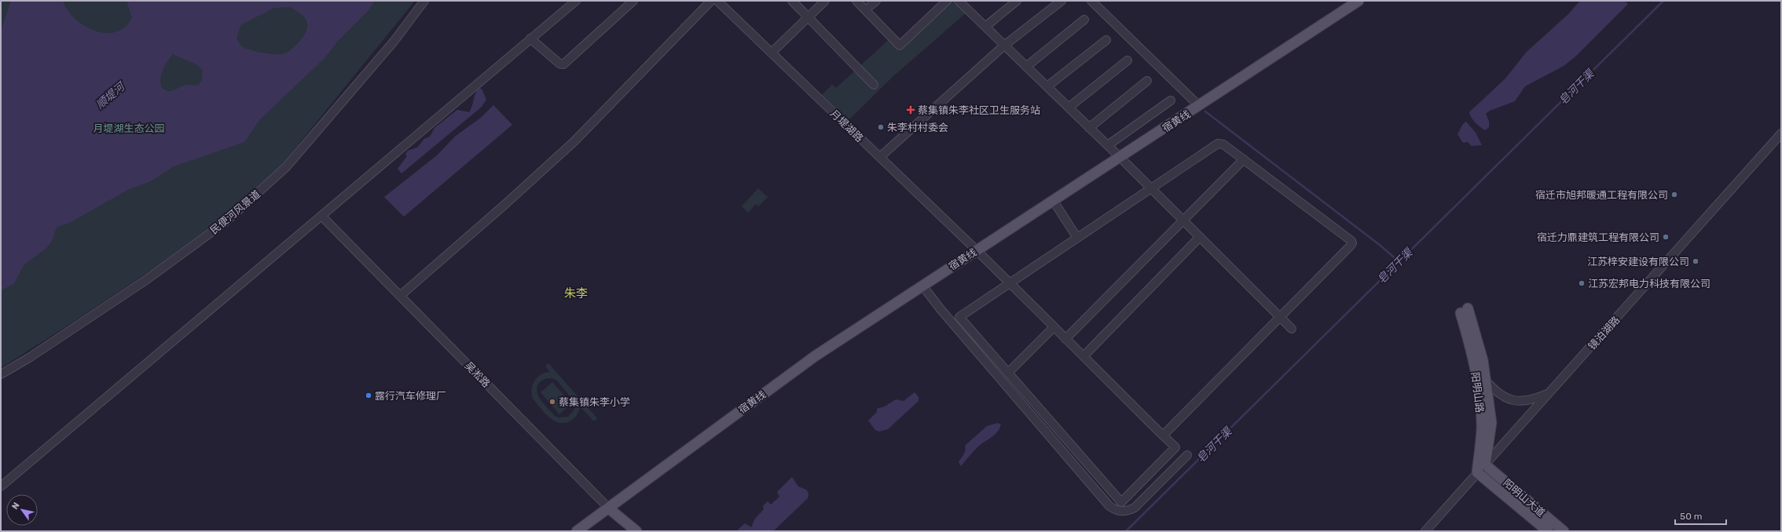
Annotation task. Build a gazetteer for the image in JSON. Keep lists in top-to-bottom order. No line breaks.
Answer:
{"streets":{"main road":["宿黄线","吴淞路","阳明山路","阳明山大道"],"street":["月堤湖路","民便河风景道","镜泊湖路"]},"crossings":[["宿黄线","月堤湖路"],["宿黄线","吴淞路"],["镜泊湖路","阳明山路"],["镜泊湖路","阳明山大道"],["阳明山路","阳明山大道"]],"districts":["朱李"],"water":["皂河干渠","顺堤河"],"parks":["月堤湖生态公园"],"places":{"health":["蔡集镇朱李社区卫生服务站"],"other":["朱李村村委会","宿迁市旭邦暖通工程有限公司","宿迁力鼎建筑工程有限公司","江苏梓安建设有限公司","江苏宏邦电力科技有限公司","露行汽车修理厂","蔡集镇朱李小学"]},"scale_bar":"50 m","north":"top left"}
